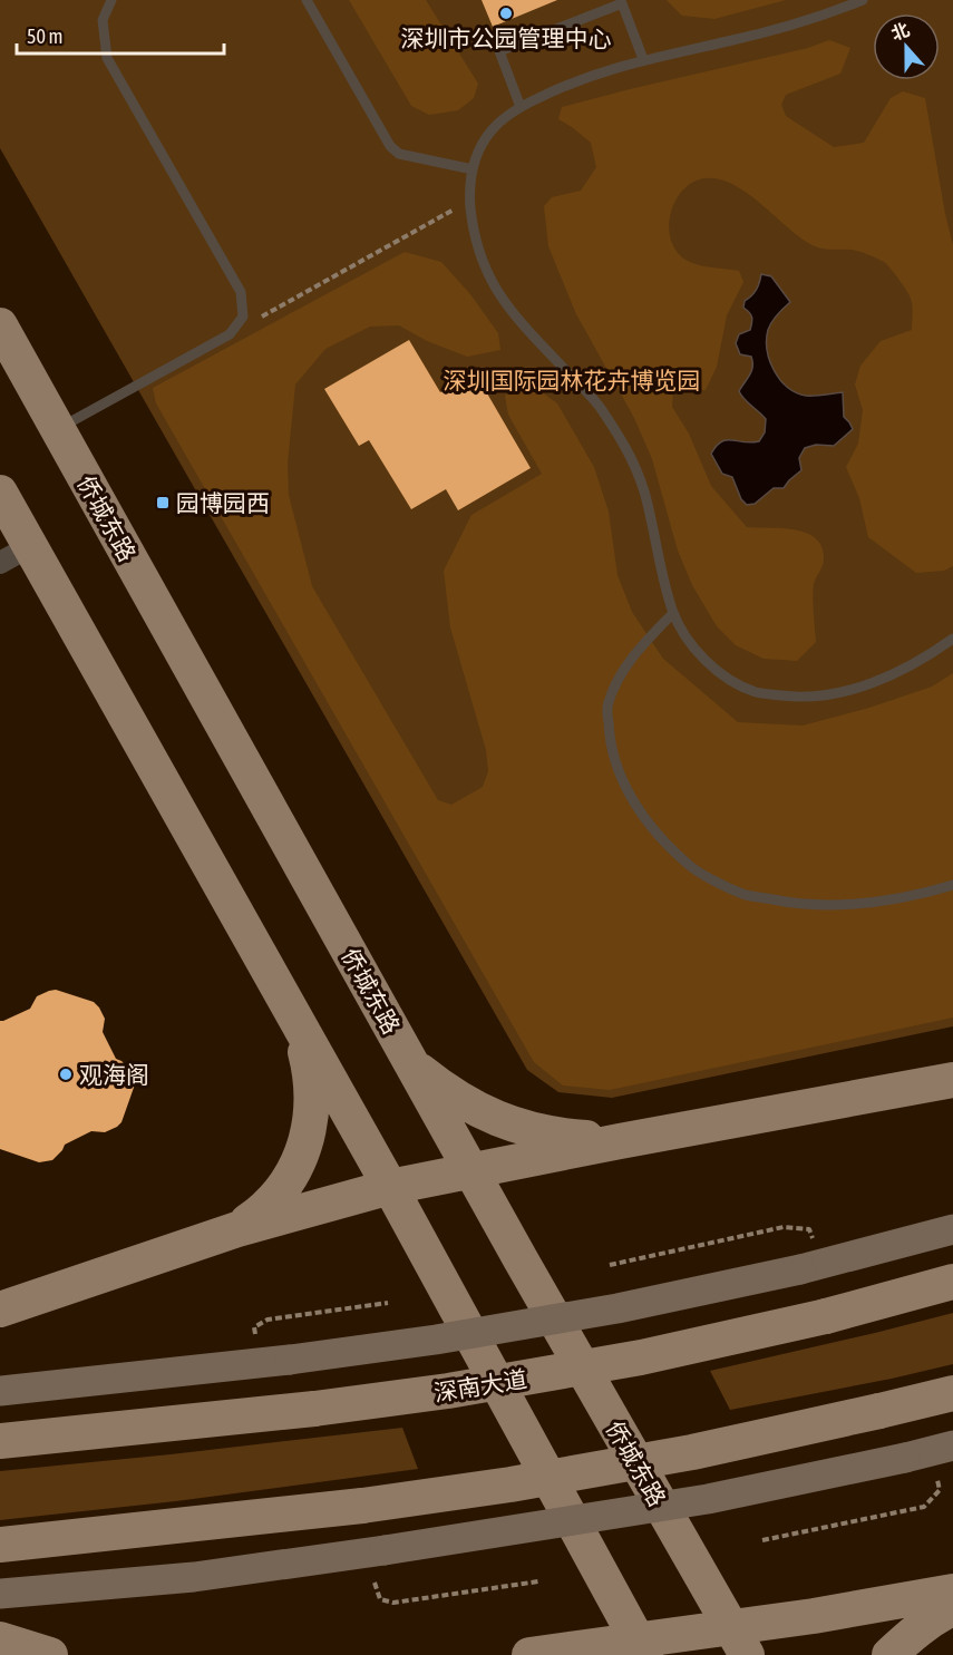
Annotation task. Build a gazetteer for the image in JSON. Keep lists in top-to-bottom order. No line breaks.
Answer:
{"streets":{"main road":["侨城东路","深南大道"]},"parks":["深圳国际园林花卉博览园"],"places":{"other":["深圳市公园管理中心","观海阁"],"transit":["园博园西"]},"scale_bar":"50 m","north":"top"}
